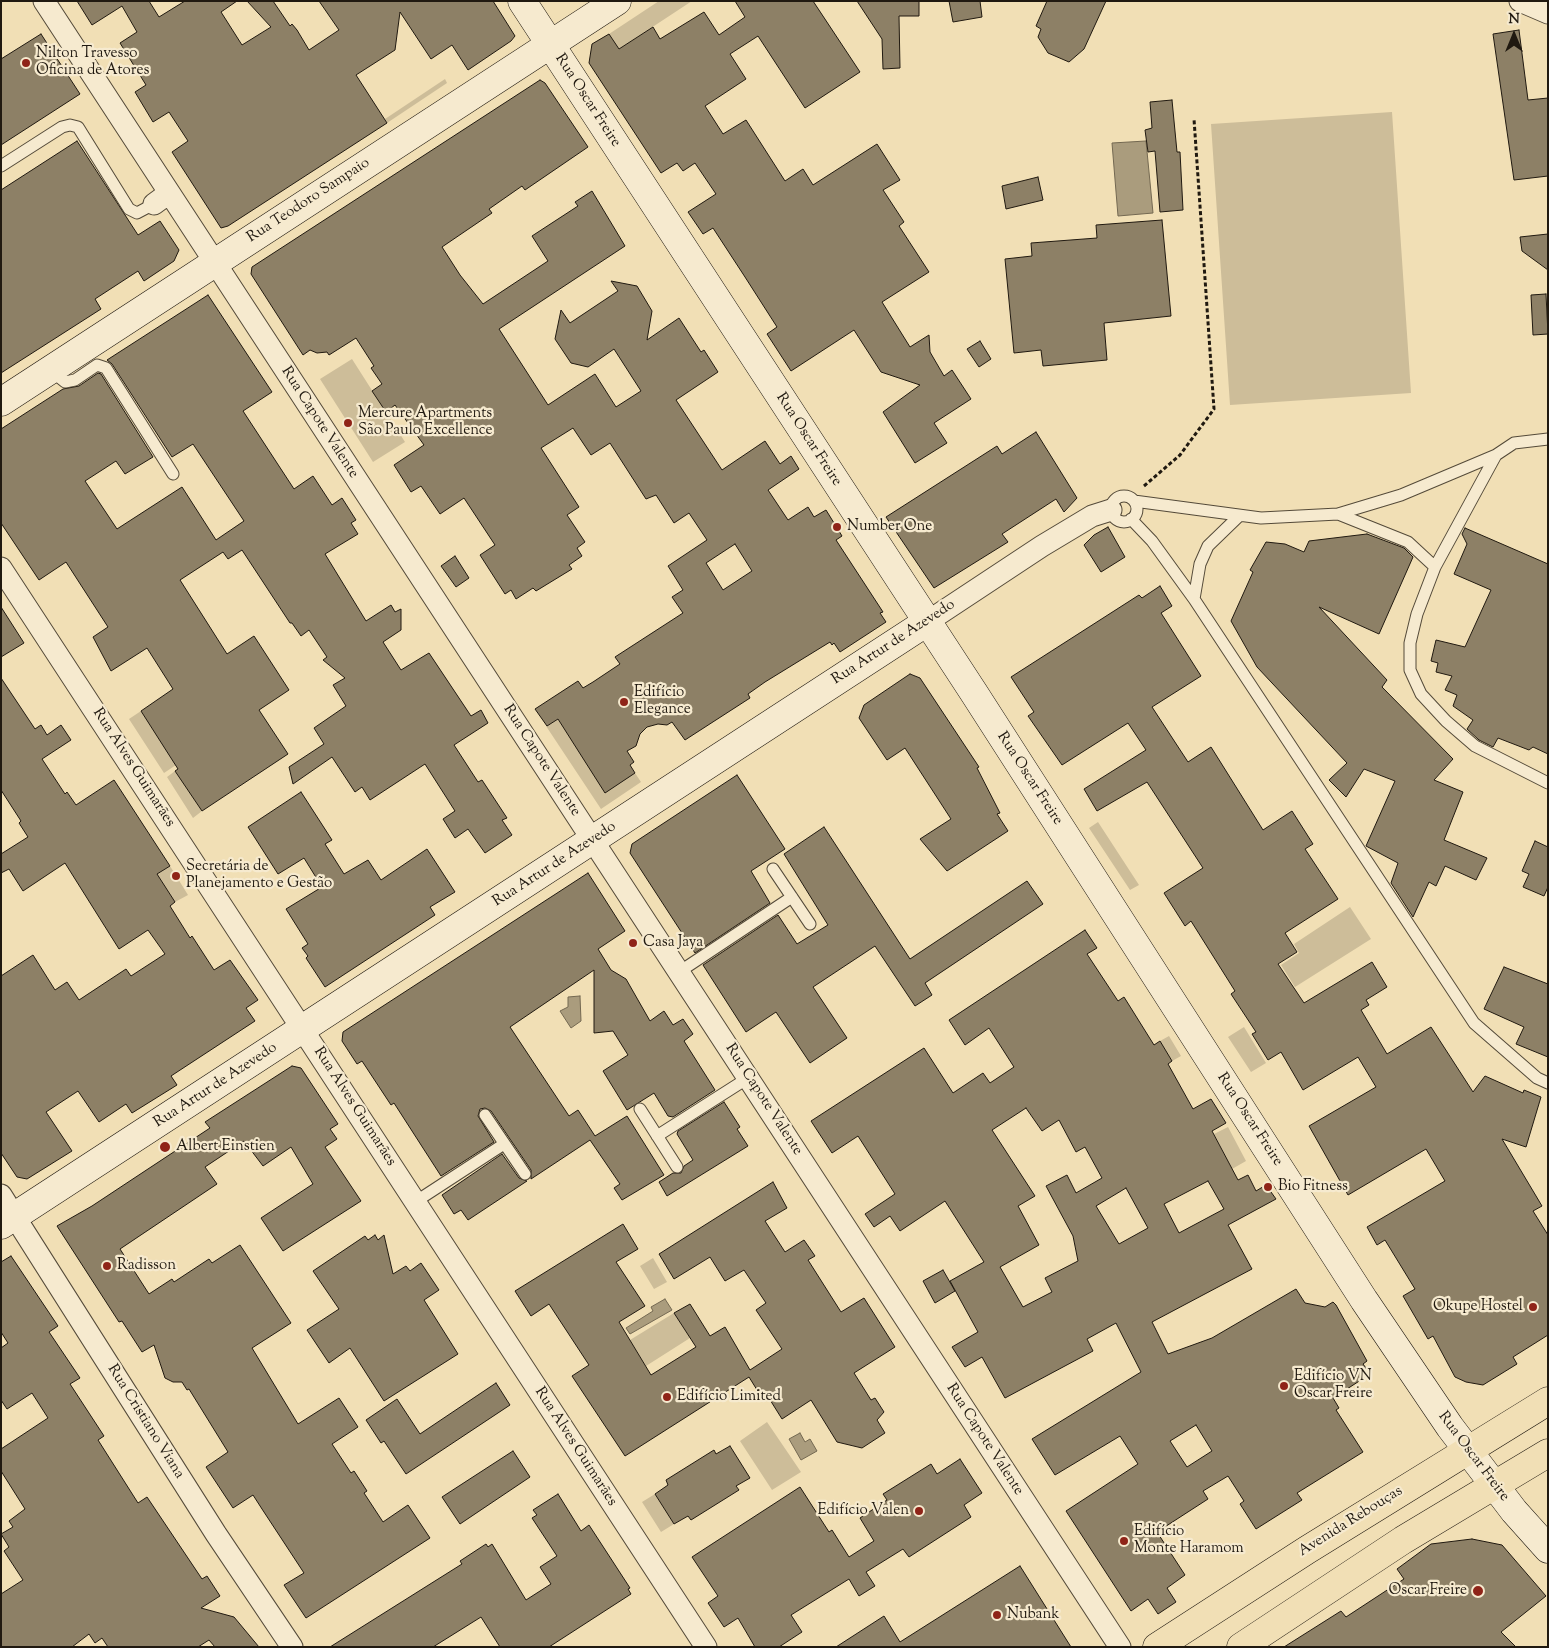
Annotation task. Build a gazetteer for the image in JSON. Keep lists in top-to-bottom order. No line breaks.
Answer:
{"streets":{"main road":["Avenida Rebouças"],"street":["Rua Oscar Freire","Rua Teodoro Sampaio","Rua Capote Valente","Rua Artur de Azevedo","Rua Alves Guimarães","Rua Cristiano Viana"]},"crossings":[["Rua Oscar Freire","Rua Teodoro Sampaio"],["Rua Oscar Freire","Rua Artur de Azevedo"],["Rua Oscar Freire","Avenida Rebouças"],["Rua Teodoro Sampaio","Rua Capote Valente"],["Rua Capote Valente","Rua Artur de Azevedo"],["Rua Artur de Azevedo","Rua Alves Guimarães"],["Rua Artur de Azevedo","Rua Cristiano Viana"]],"places":["Nilton Travesso Oficina de Atores","Mercure Apartments São Paulo Excellence","Number One","Edifício Elegance","Secretária de Planejamento e Gestão","Casa Jaya","Albert Einstien","Bio Fitness","Radisson","Okupe Hostel","Edifício VN Oscar Freire","Edifício Limited","Edifício Valen","Edifício Monte Haramom","Oscar Freire","Nubank"],"north":"top"}
